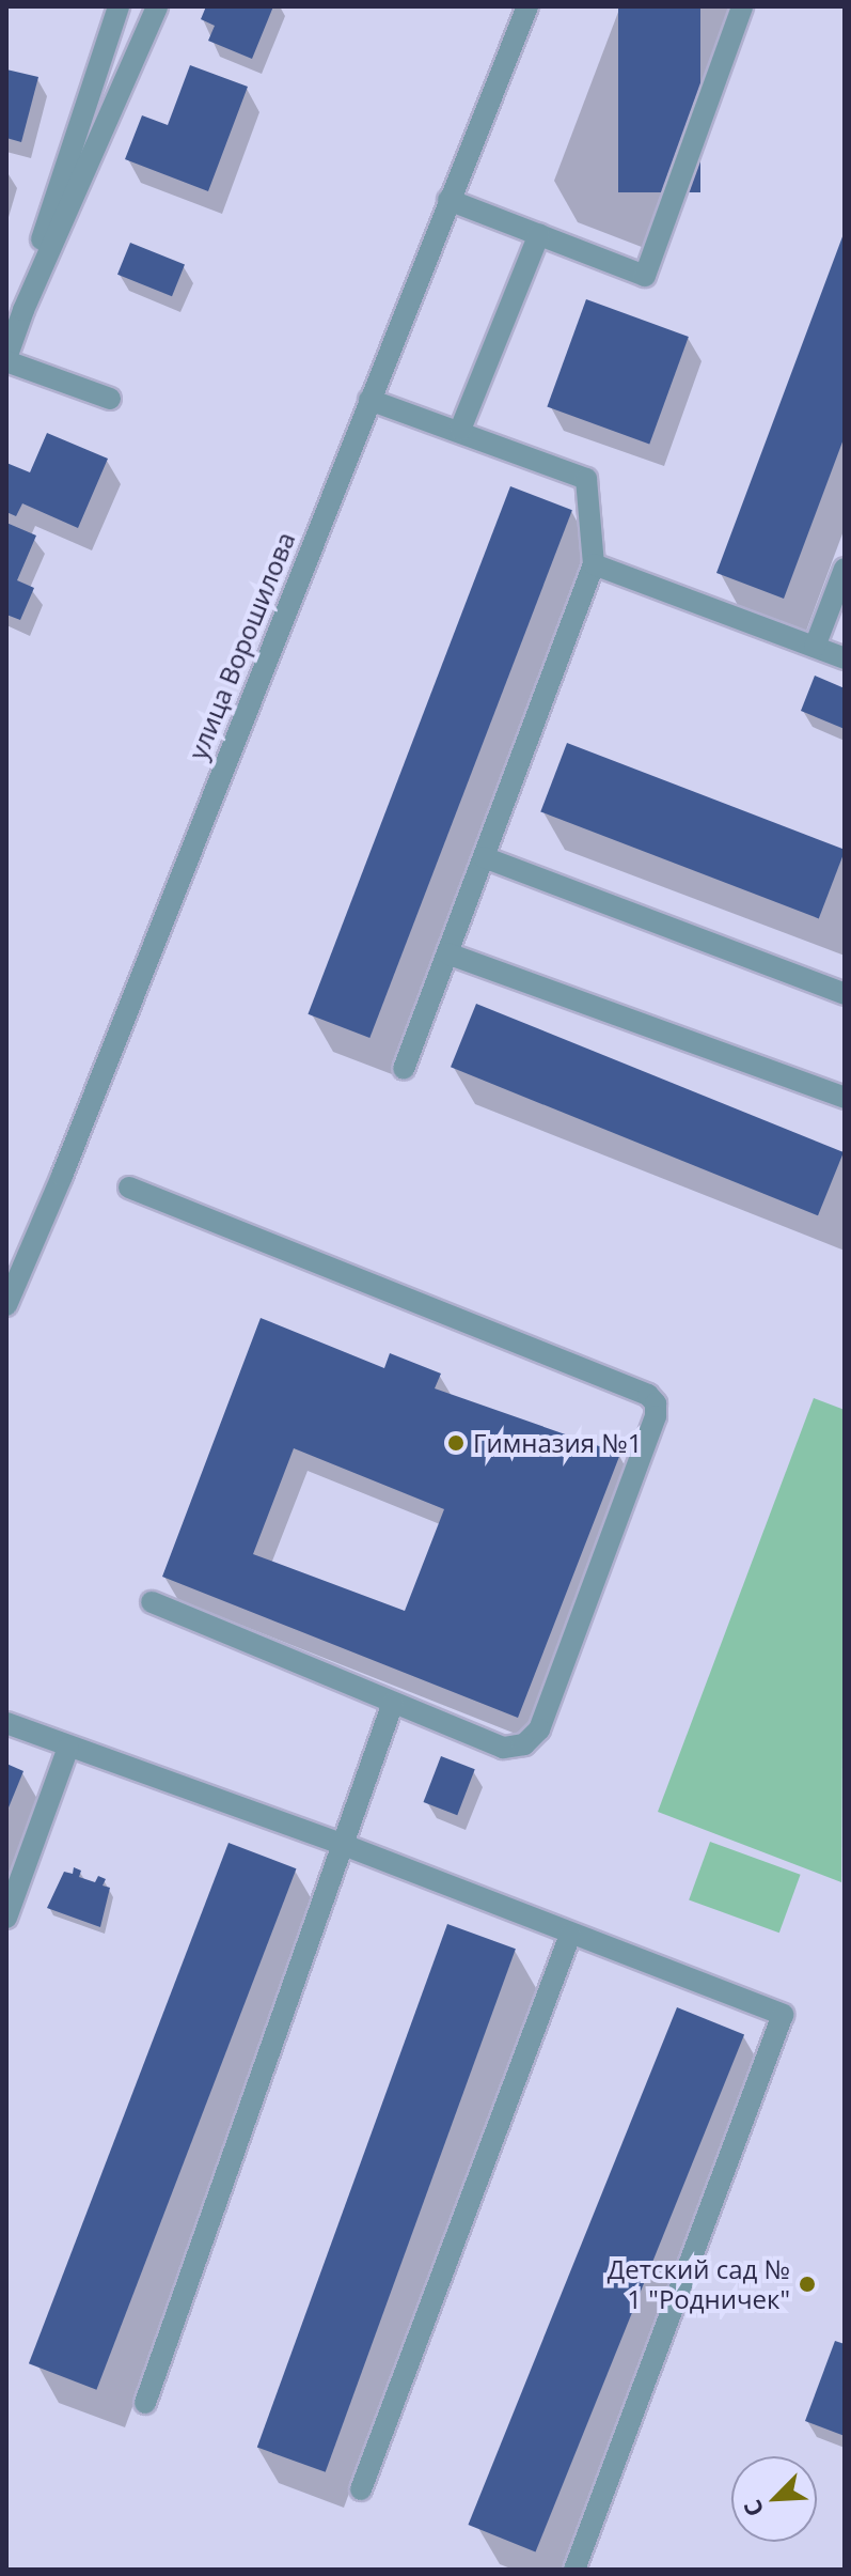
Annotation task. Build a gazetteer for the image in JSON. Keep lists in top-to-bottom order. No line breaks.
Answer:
{"streets":{"street":["улица Ворошилова"]},"places":["Гимназия №1","Детский сад № 1 \"Родничек\""],"north":"bottom left"}
